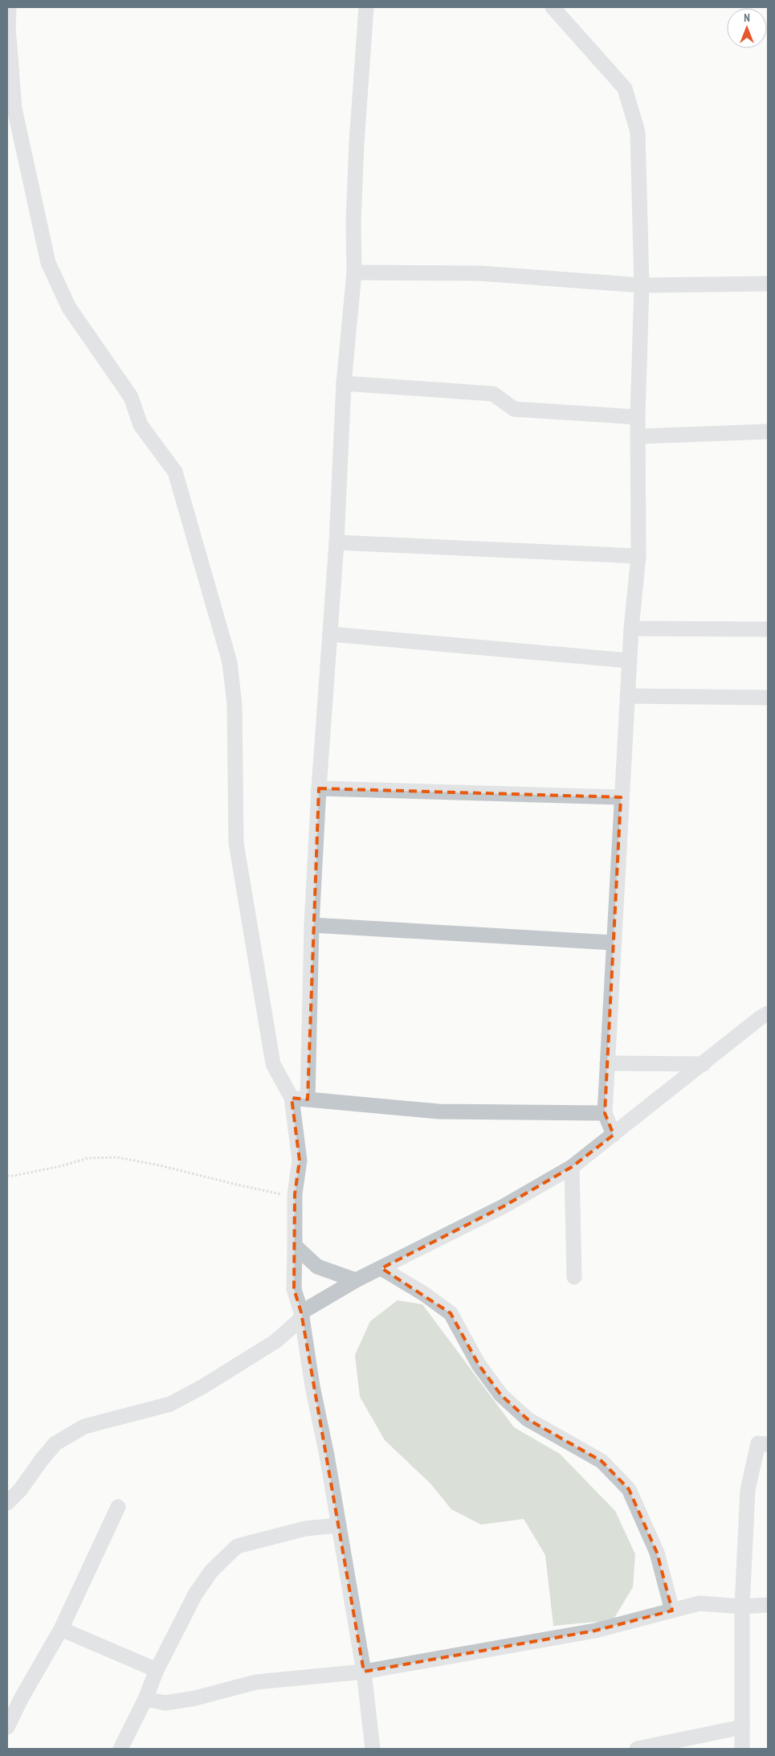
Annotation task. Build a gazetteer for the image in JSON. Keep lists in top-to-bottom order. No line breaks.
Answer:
{"north":"top"}
